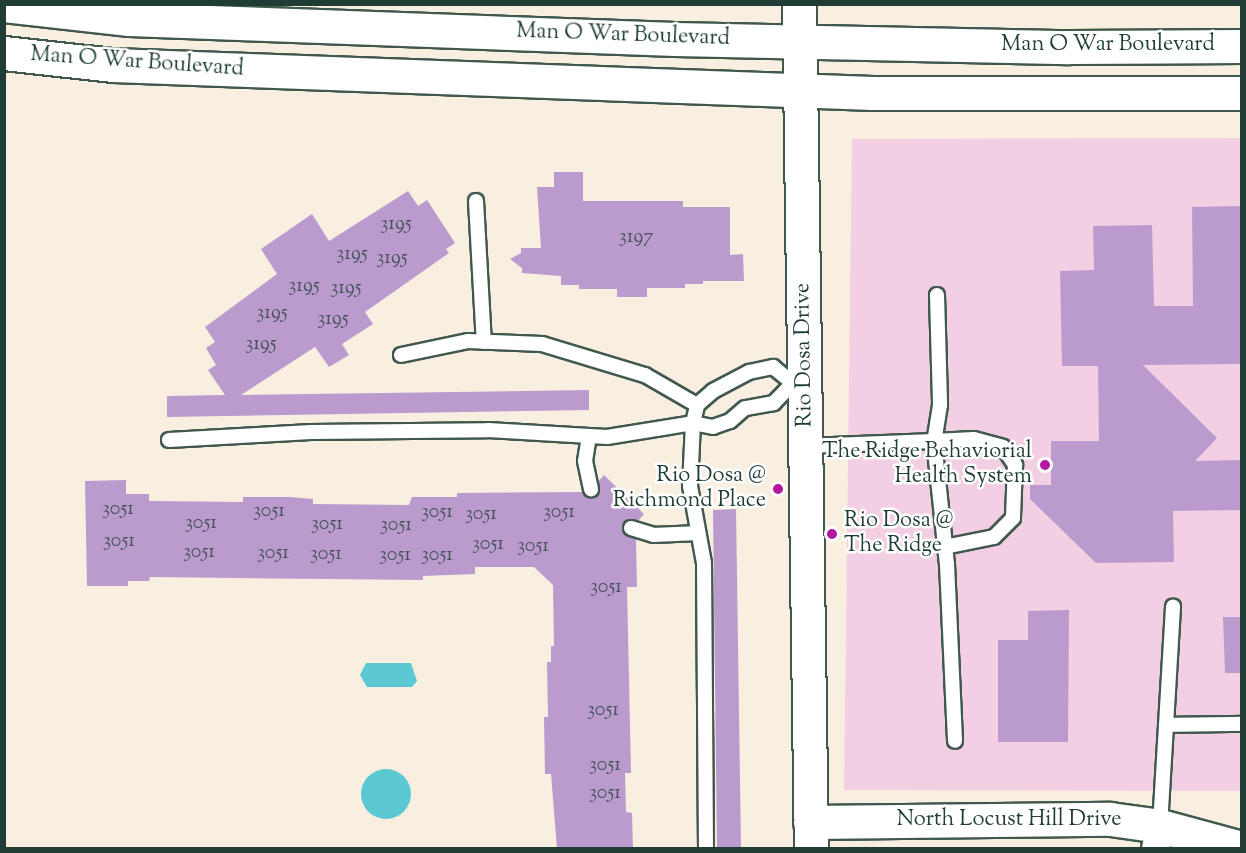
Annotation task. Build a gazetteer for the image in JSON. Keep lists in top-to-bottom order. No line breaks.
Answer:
{"streets":{"main road":["Man O War Boulevard","Rio Dosa Drive","North Locust Hill Drive"]},"crossings":[["Man O War Boulevard","Rio Dosa Drive"],["Rio Dosa Drive","North Locust Hill Drive"]],"places":["The Ridge Behaviorial Health System","Rio Dosa @ Richmond Place","Rio Dosa @ The Ridge"],"house_numbers":["3195","3197","3195","3195","3195","3195","3195","3195","3195","3051","3051","3051","3051","3051","3051","3051","3051","3051","3051","3051","3051","3051","3051","3051","3051","3051","3051","3051","3051"]}
